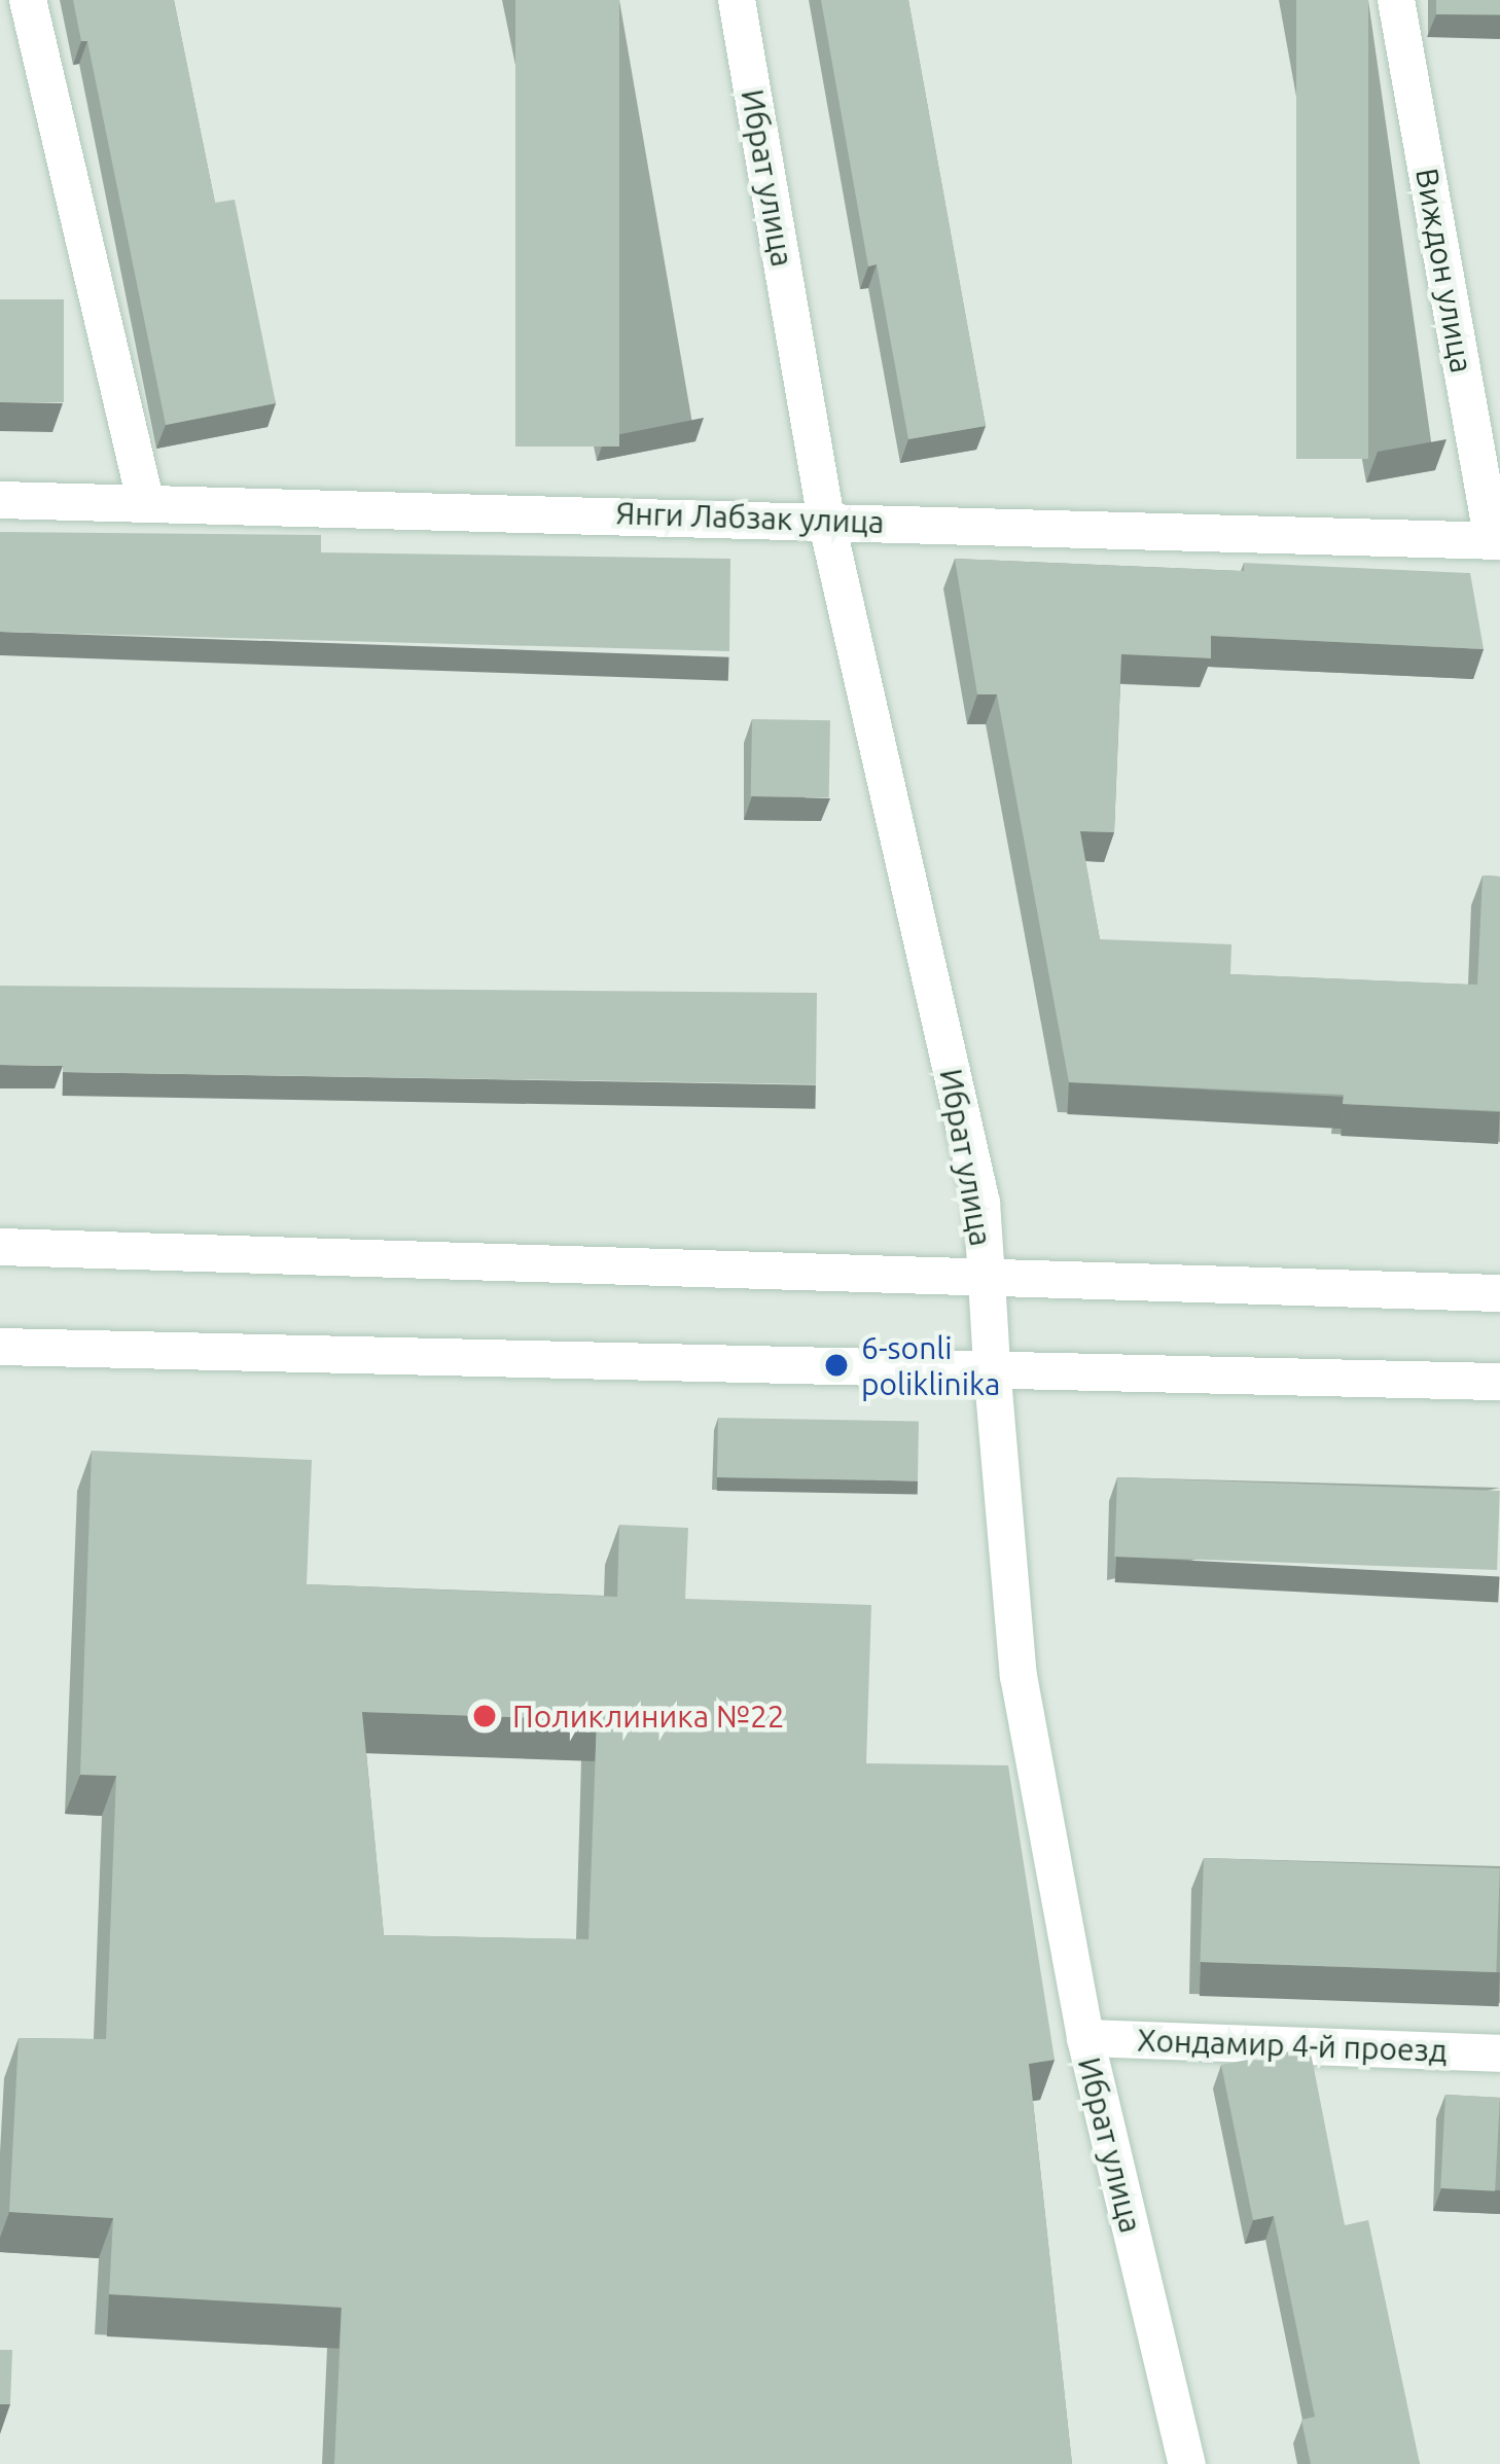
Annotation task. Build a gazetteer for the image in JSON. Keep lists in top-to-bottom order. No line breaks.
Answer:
{"streets":{"street":["Ибрат улица","Виждон улица","Янги Лабзак улица","Хондамир 4-й проезд"]},"crossings":[["Ибрат улица","Янги Лабзак улица"],["Ибрат улица","Хондамир 4-й проезд"],["Виждон улица","Янги Лабзак улица"]],"places":["6-sonli poliklinika","Поликлиника №22"]}
